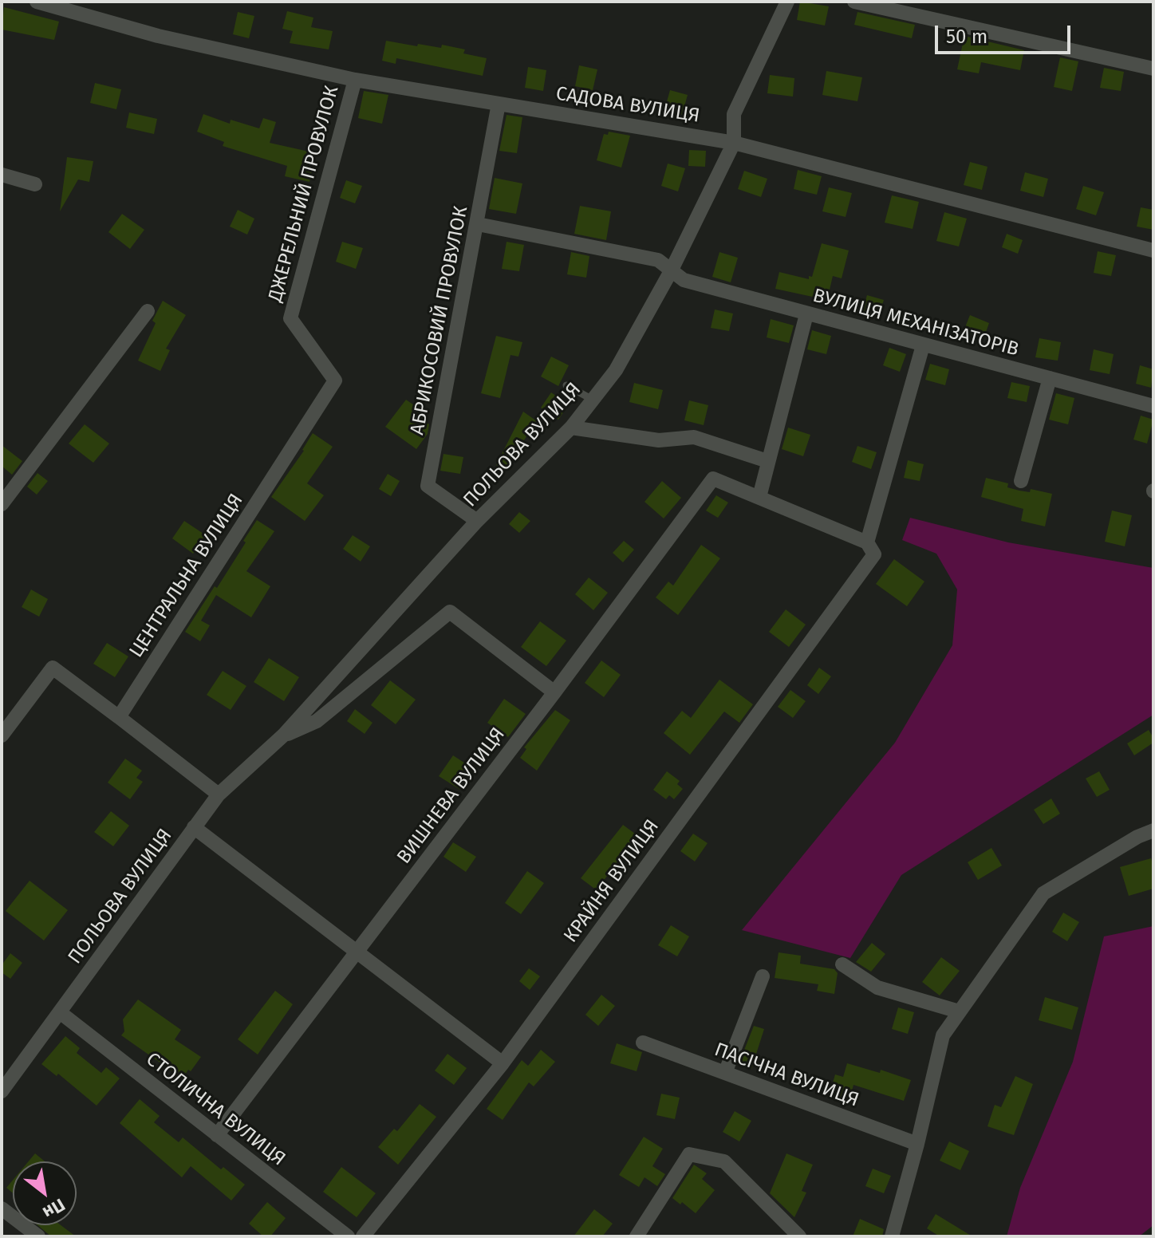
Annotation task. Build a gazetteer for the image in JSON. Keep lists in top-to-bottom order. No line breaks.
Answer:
{"streets":{"street":["САДОВА ВУЛИЦЯ","ДЖЕРЕЛЬНИЙ ПРОВУЛОК","АБРИКОСОВИЙ ПРОВУЛОК","ВУЛИЦЯ МЕХАНІЗАТОРІВ","ПОЛЬОВА ВУЛИЦЯ","ЦЕНТРАЛЬНА ВУЛИЦЯ","ВИШНЕВА ВУЛИЦЯ","КРАЙНЯ ВУЛИЦЯ","ПАСІЧНА ВУЛИЦЯ","СТОЛИЧНА ВУЛИЦЯ"]},"crossings":[["САДОВА ВУЛИЦЯ","ДЖЕРЕЛЬНИЙ ПРОВУЛОК"],["САДОВА ВУЛИЦЯ","АБРИКОСОВИЙ ПРОВУЛОК"],["САДОВА ВУЛИЦЯ","ПОЛЬОВА ВУЛИЦЯ"],["ДЖЕРЕЛЬНИЙ ПРОВУЛОК","ЦЕНТРАЛЬНА ВУЛИЦЯ"],["АБРИКОСОВИЙ ПРОВУЛОК","ВУЛИЦЯ МЕХАНІЗАТОРІВ"],["АБРИКОСОВИЙ ПРОВУЛОК","ПОЛЬОВА ВУЛИЦЯ"],["ВУЛИЦЯ МЕХАНІЗАТОРІВ","ПОЛЬОВА ВУЛИЦЯ"],["ПОЛЬОВА ВУЛИЦЯ","ВИШНЕВА ВУЛИЦЯ"],["ПОЛЬОВА ВУЛИЦЯ","СТОЛИЧНА ВУЛИЦЯ"],["ВИШНЕВА ВУЛИЦЯ","СТОЛИЧНА ВУЛИЦЯ"]],"scale_bar":"50 m","north":"bottom right"}
